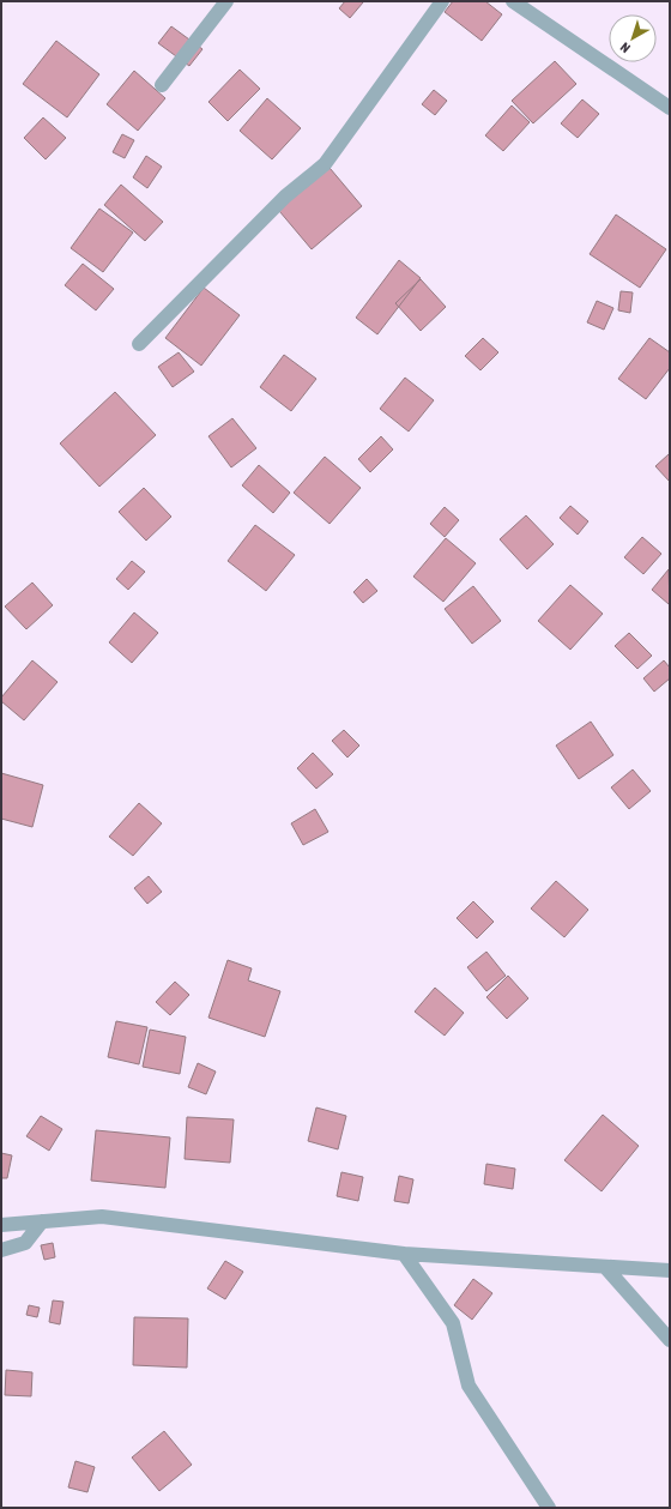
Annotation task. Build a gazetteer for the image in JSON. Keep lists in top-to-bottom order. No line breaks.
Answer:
{"north":"bottom left"}
